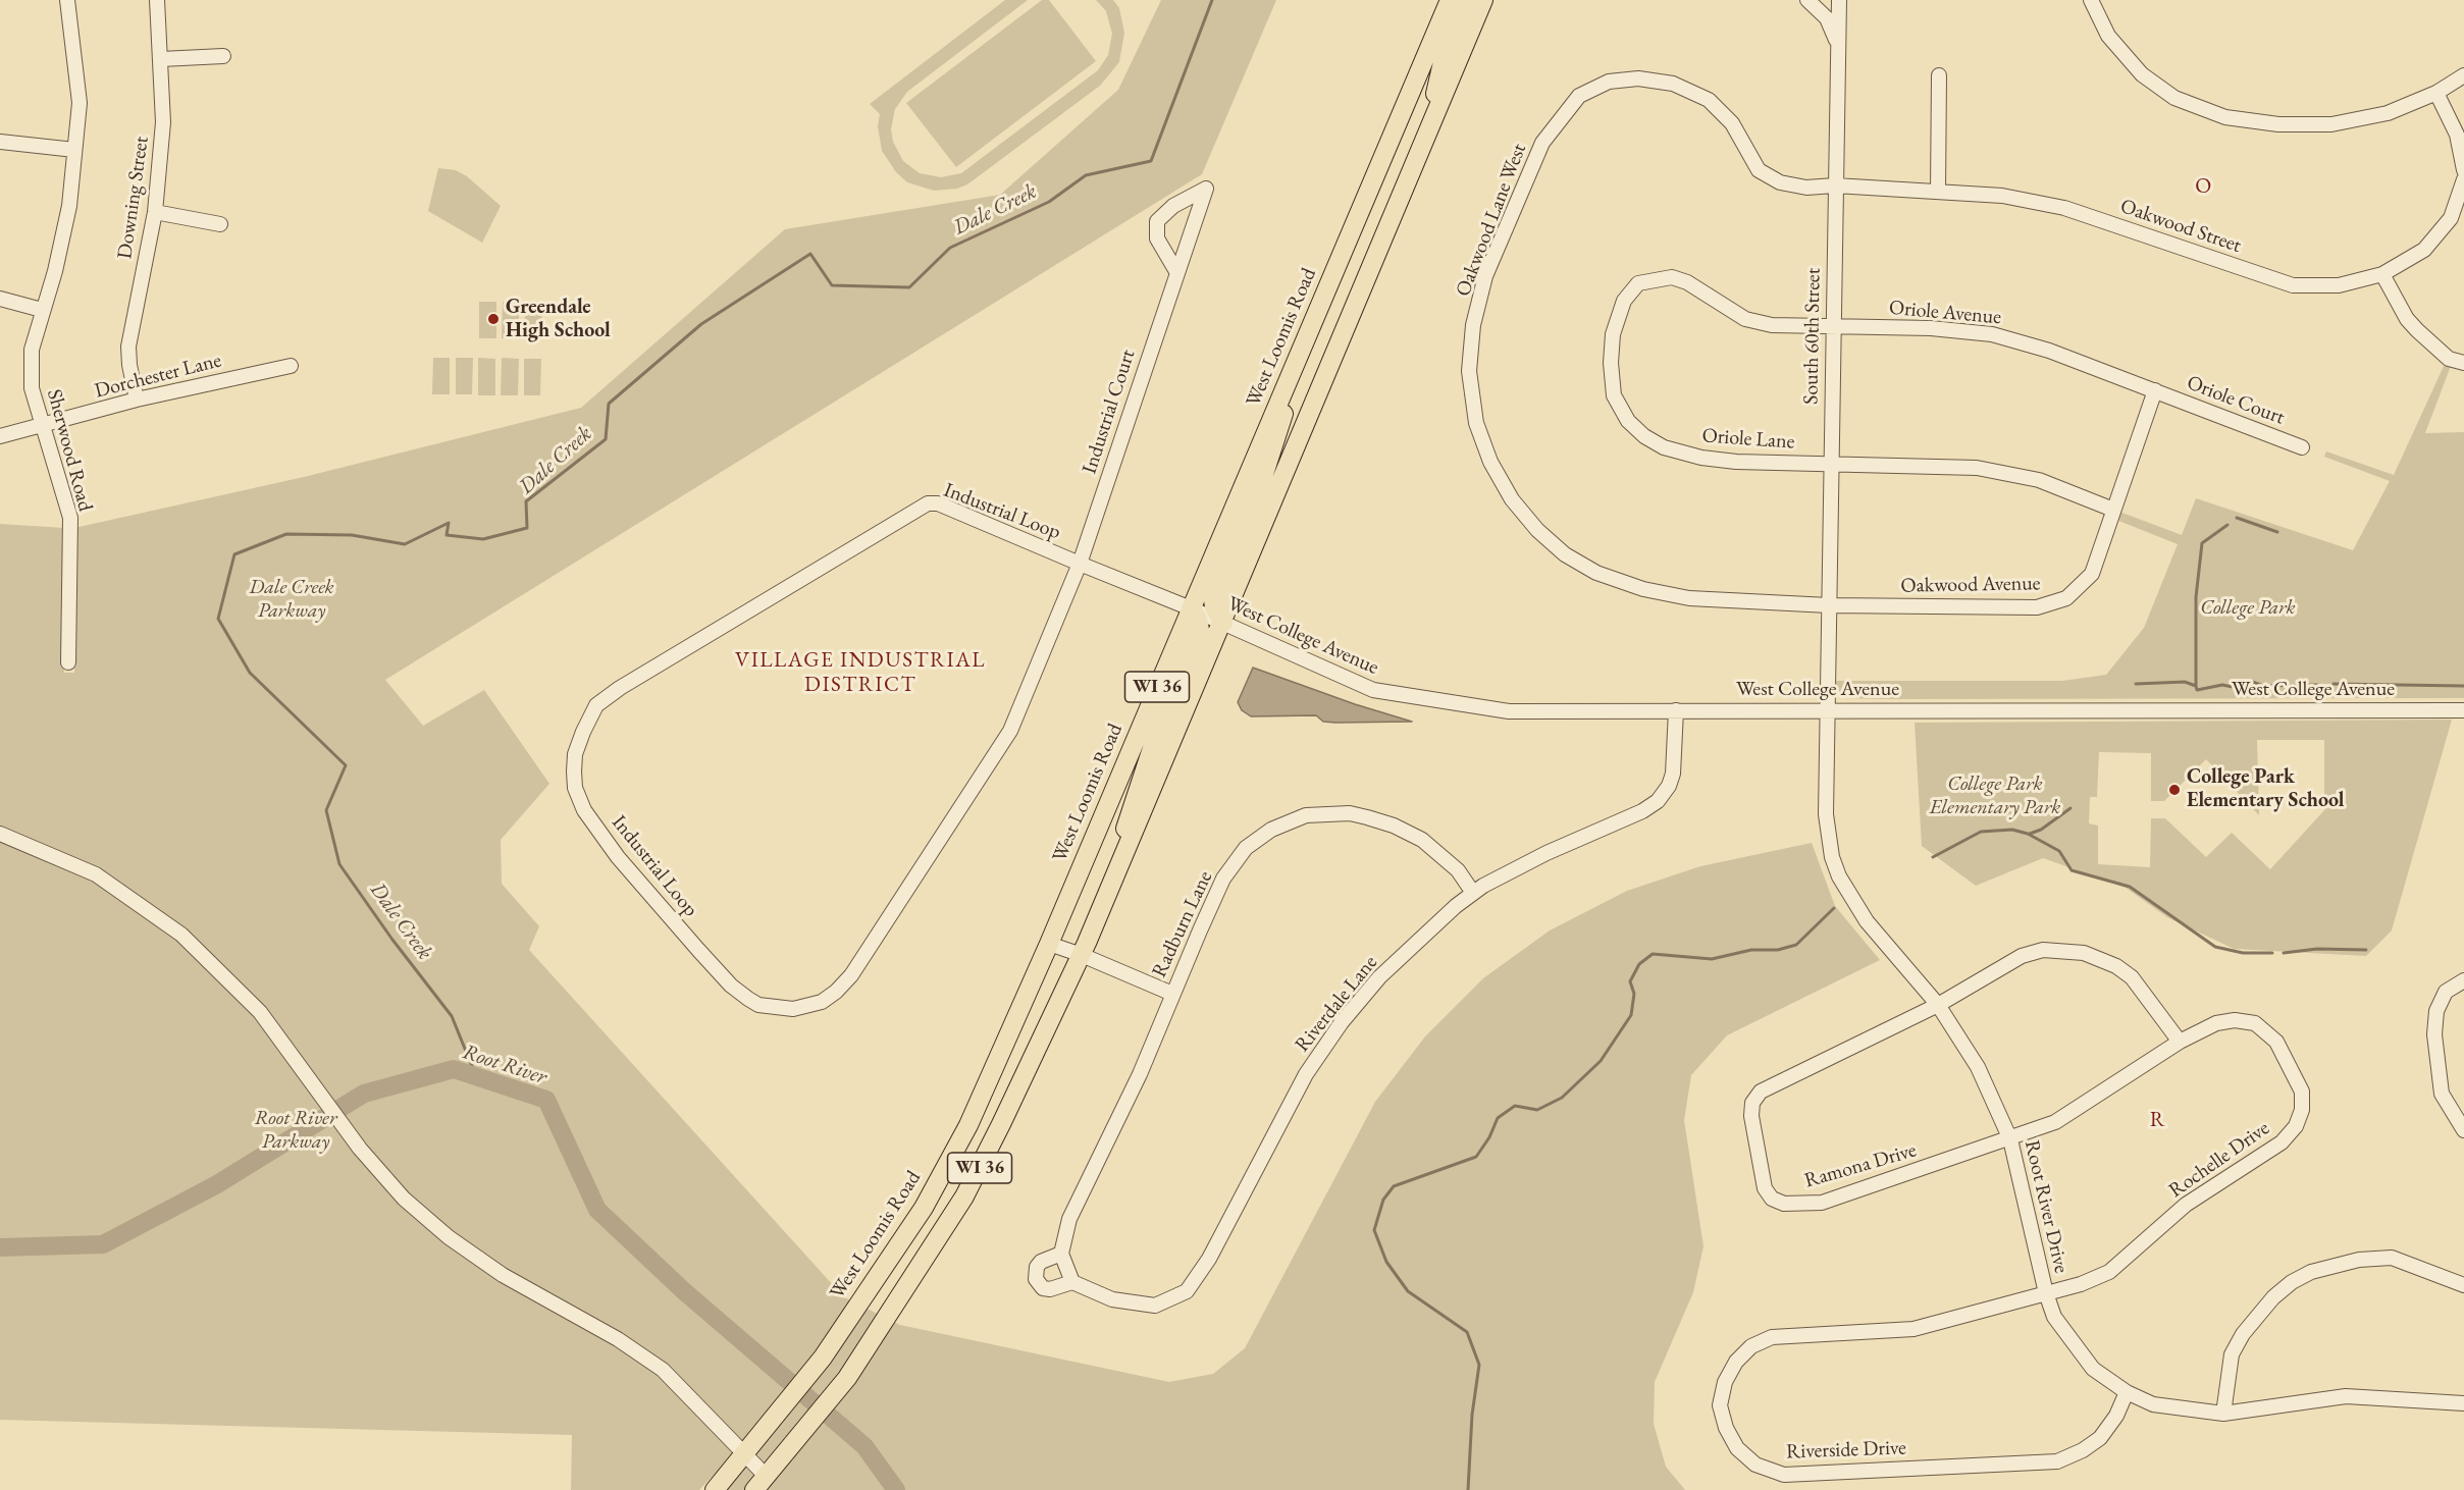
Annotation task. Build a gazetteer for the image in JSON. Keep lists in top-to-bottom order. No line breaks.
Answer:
{"streets":{"main road":["West Loomis Road","WI 36"],"street":["Downing Street","Oakwood Lane West","Oakwood Street","Oriole Avenue","South 60th Street","Dorchester Lane","Oriole Court","Industrial Court","Oriole Lane","Sherwood Road","Industrial Loop","Oakwood Avenue","West College Avenue","Radburn Lane","Riverdale Lane","Rochelle Drive","Ramona Drive","Root River Drive","Riverside Drive"]},"crossings":[["Downing Street","Dorchester Lane"],["Oakwood Lane West","Oakwood Street"],["Oakwood Lane West","South 60th Street"],["Oakwood Lane West","Oakwood Avenue"],["Oakwood Street","South 60th Street"],["Oriole Avenue","South 60th Street"],["Oriole Avenue","Oriole Court"],["Oriole Avenue","Oriole Lane"],["Oriole Avenue","Oakwood Avenue"],["South 60th Street","Oriole Lane"],["South 60th Street","Oakwood Avenue"],["South 60th Street","West College Avenue"],["South 60th Street","Root River Drive"],["West Loomis Road","Industrial Loop"],["West Loomis Road","West College Avenue"],["West Loomis Road","Radburn Lane"],["Dorchester Lane","Sherwood Road"],["Oriole Court","Oakwood Avenue"],["Industrial Court","Industrial Loop"],["Oriole Lane","Oakwood Avenue"],["Industrial Loop","West College Avenue"],["West College Avenue","WI 36"],["West College Avenue","Riverdale Lane"],["West College Avenue","Root River Drive"],["WI 36","Radburn Lane"],["Radburn Lane","Riverdale Lane"],["Rochelle Drive","Ramona Drive"],["Rochelle Drive","Root River Drive"],["Rochelle Drive","Riverside Drive"],["Ramona Drive","Root River Drive"],["Root River Drive","Riverside Drive"]],"districts":["O","VILLAGE INDUSTRIAL DISTRICT","R"],"water":["Dale Creek","Root River"],"parks":["Dale Creek Parkway","College Park","College Park Elementary Park","Root River Parkway"],"places":["Greendale High School","College Park Elementary School"]}
